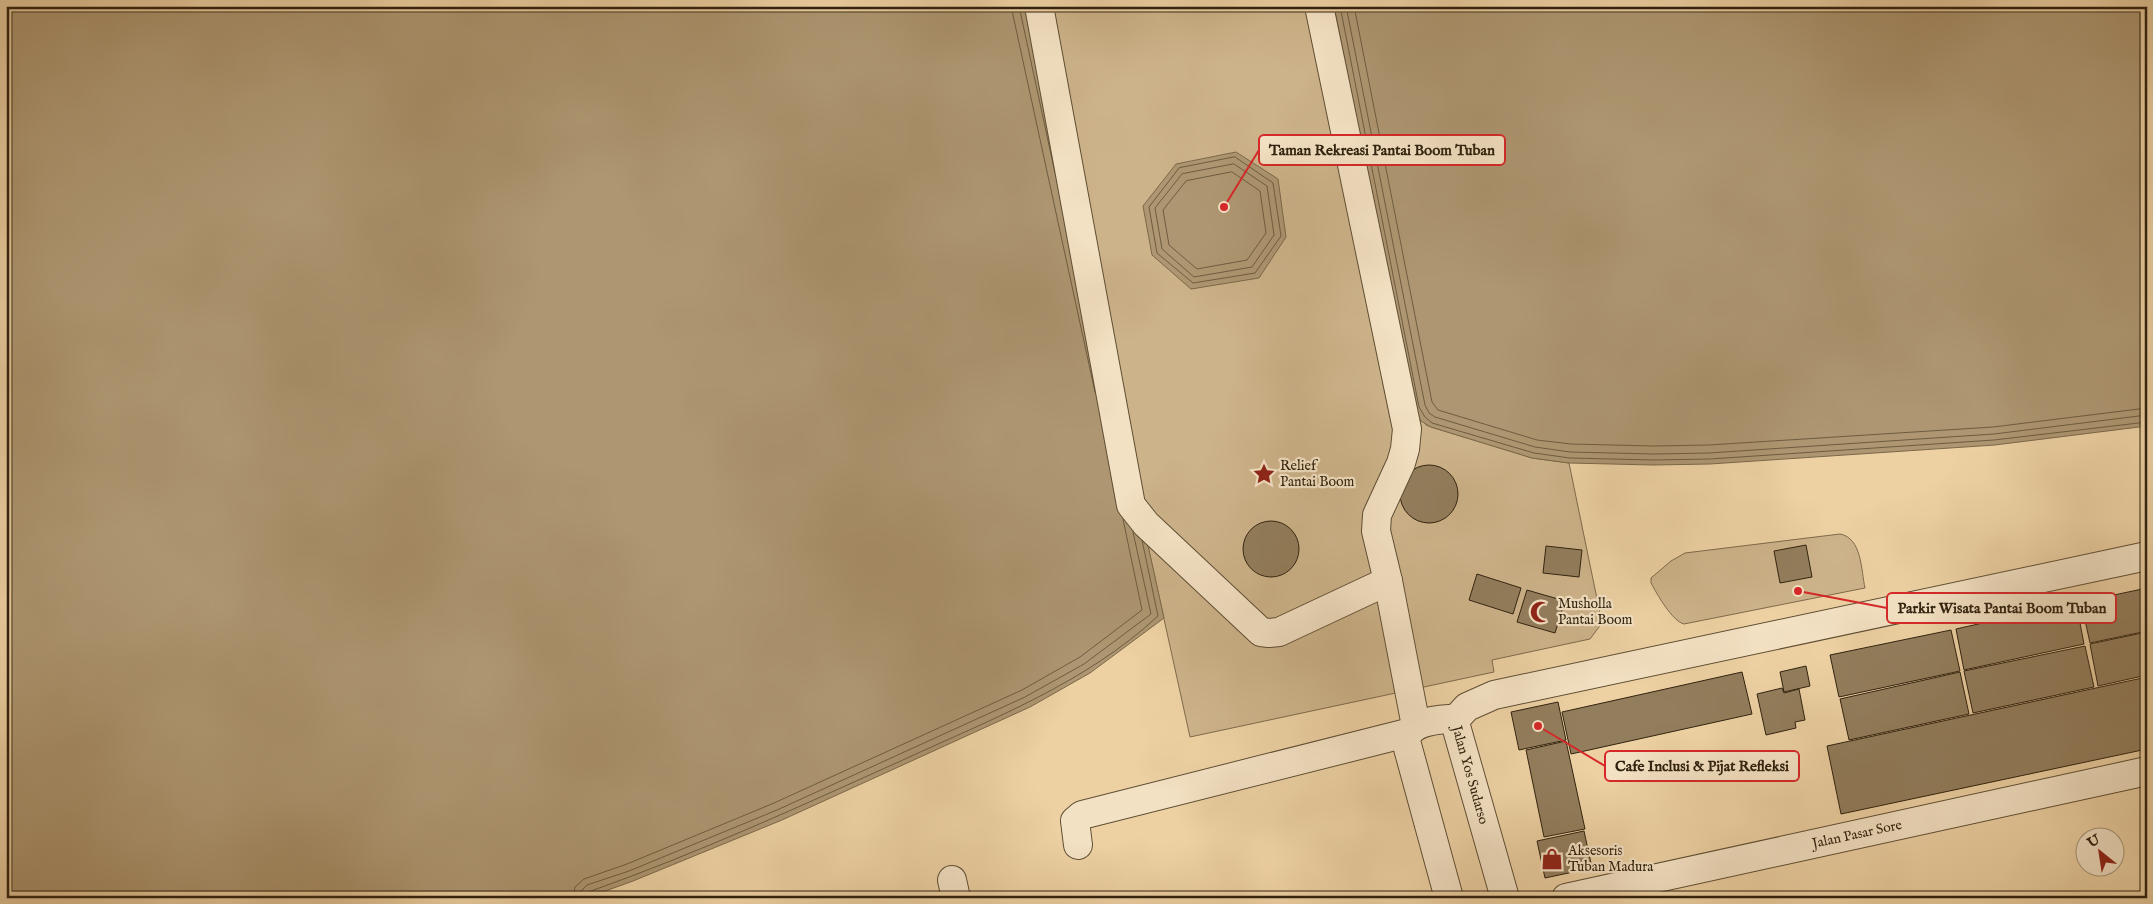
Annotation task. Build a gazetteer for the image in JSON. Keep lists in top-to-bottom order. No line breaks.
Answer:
{"streets":{"street":["Jalan Yos Sudarso","Jalan Pasar Sore"]},"places":{"other":["Taman Rekreasi Pantai Boom Tuban","Parkir Wisata Pantai Boom Tuban","Cafe Inclusi & Pijat Refleksi"],"place":["Relief Pantai Boom"],"mosque":["Musholla Pantai Boom"],"shop":["Aksesoris Tuban Madura"]},"north":"top left"}
